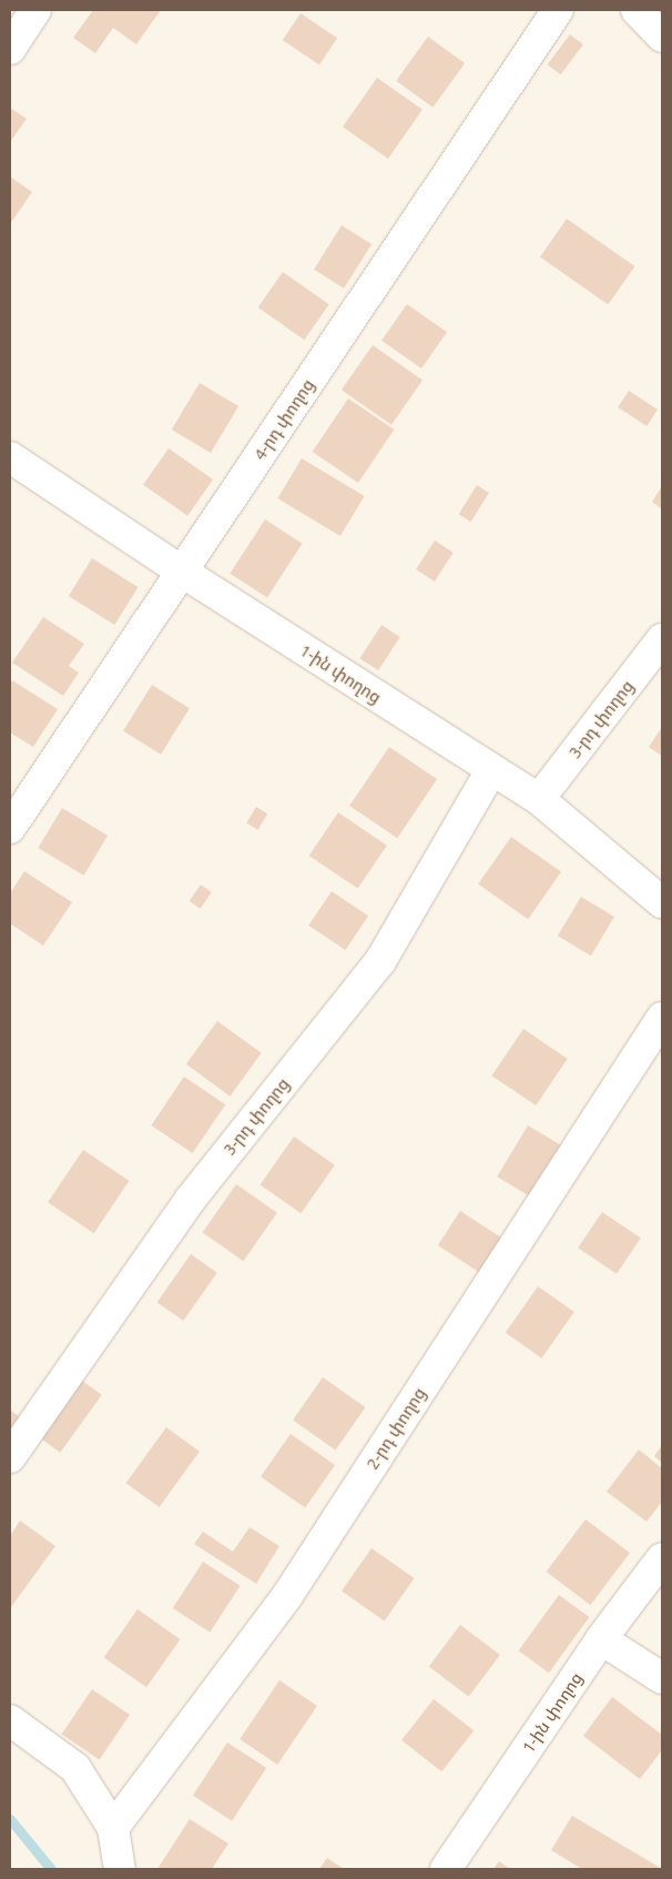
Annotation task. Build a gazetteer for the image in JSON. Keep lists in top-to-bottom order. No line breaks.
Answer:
{"streets":{"street":["4-րդ փողոց","1-ին փողոց","3-րդ փողոց","2-րդ փողոց"]},"crossings":[["4-րդ փողոց","1-ին փողոց"],["1-ին փողոց","3-րդ փողոց"]]}
